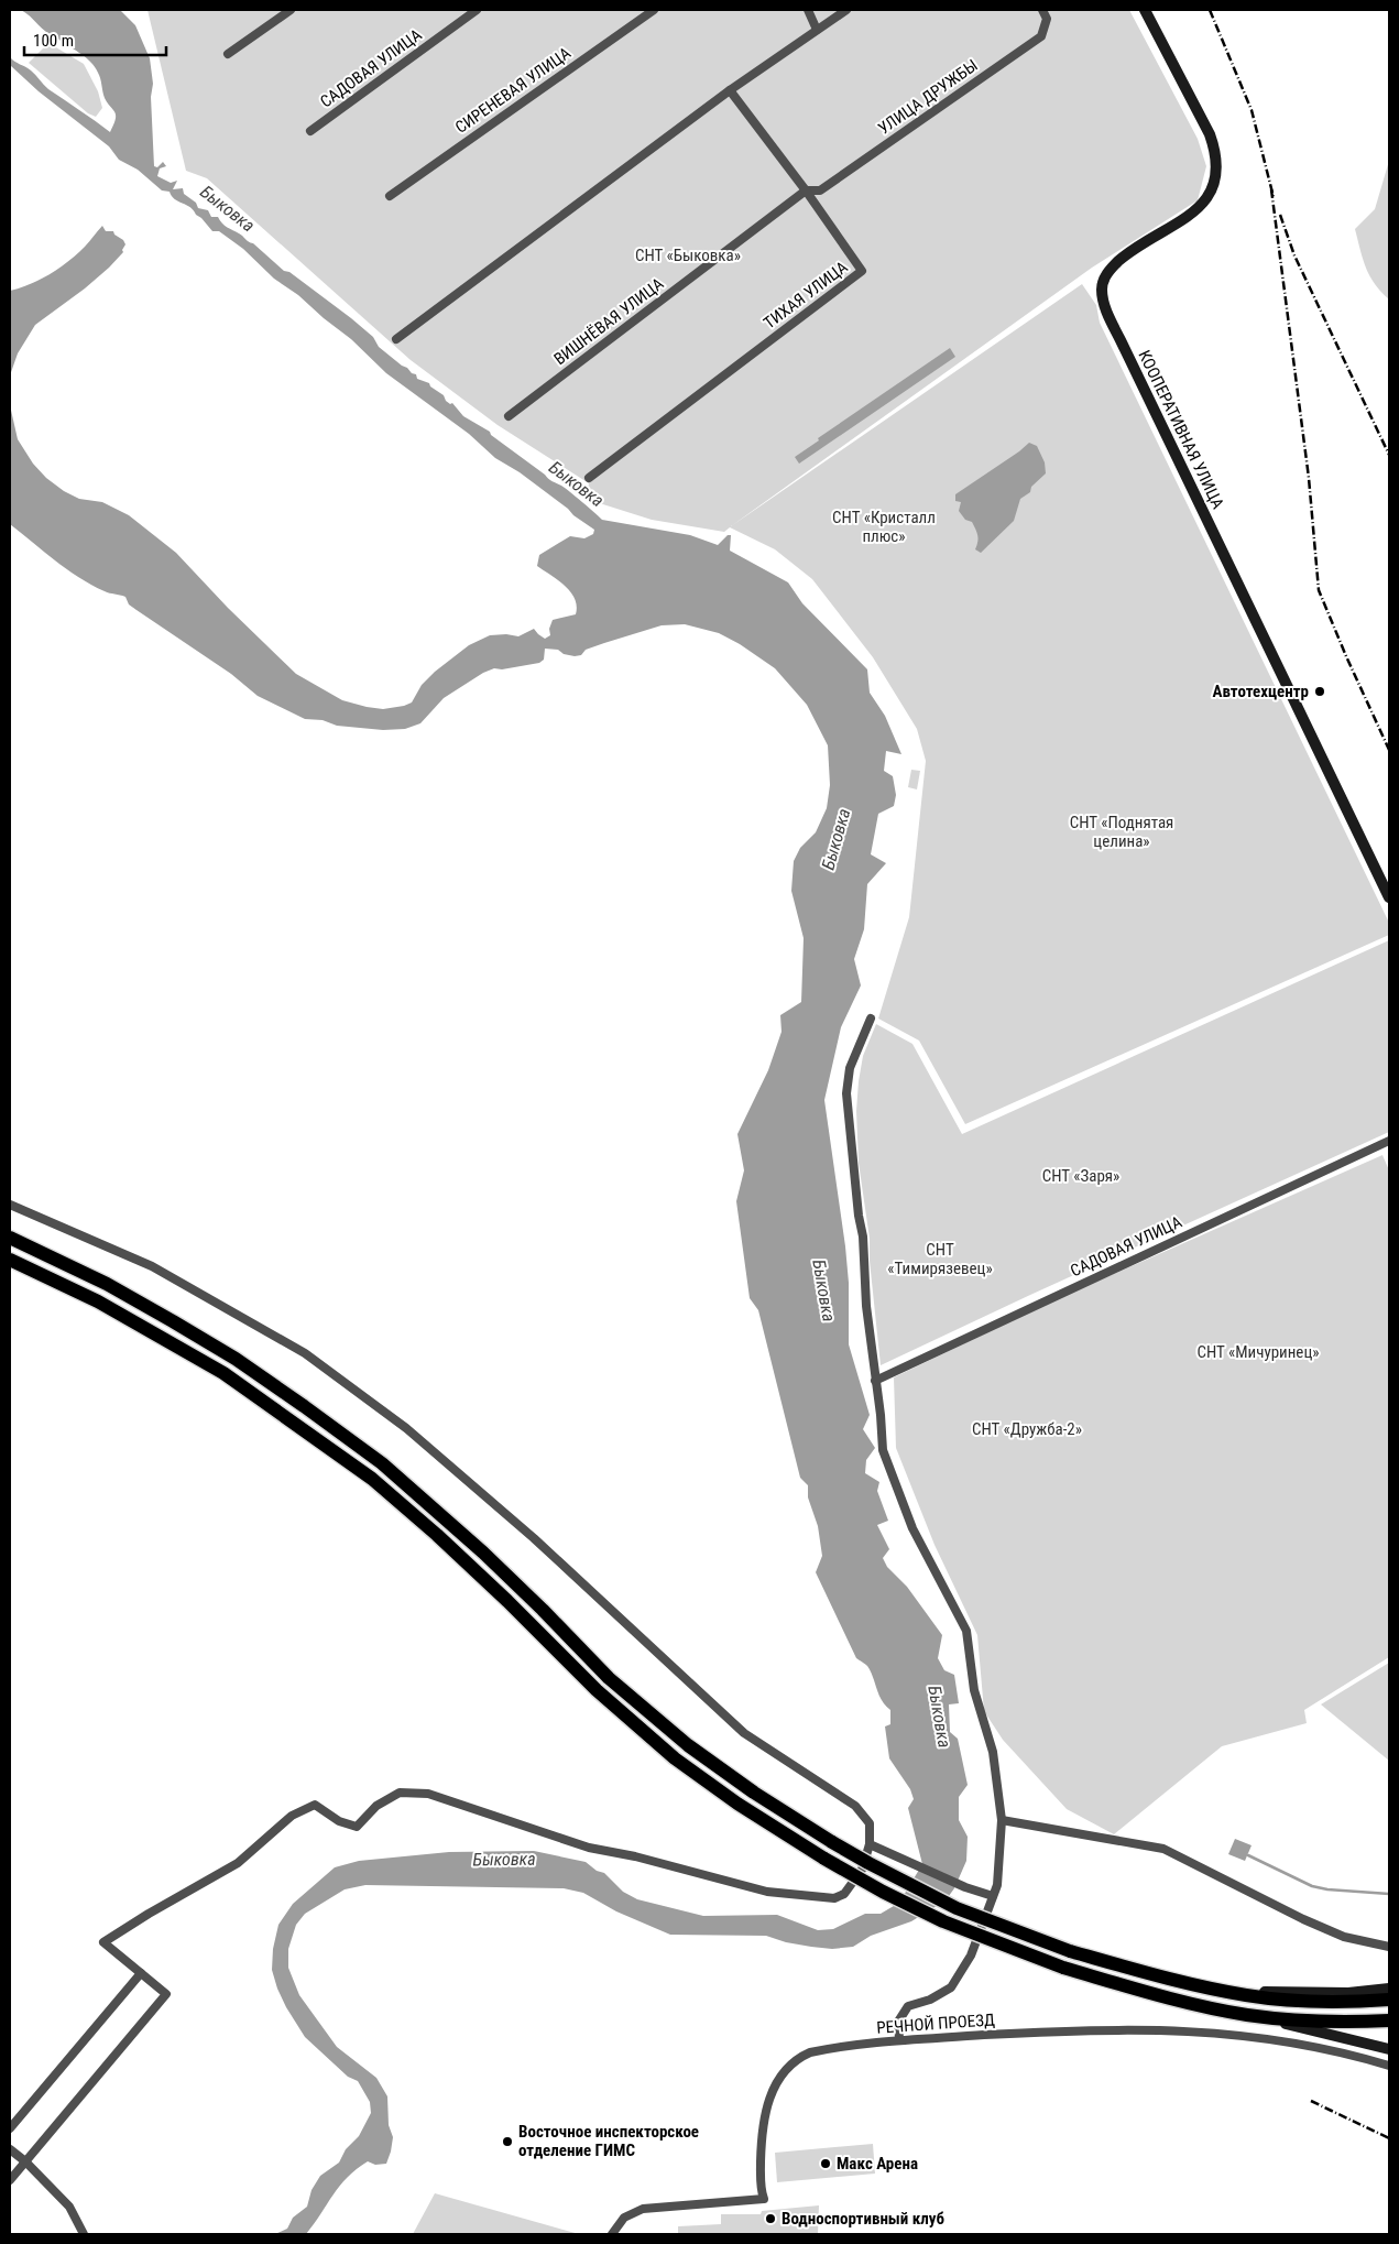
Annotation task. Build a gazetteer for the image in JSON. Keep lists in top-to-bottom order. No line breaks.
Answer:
{"streets":{"main road":["КООПЕРАТИВНАЯ УЛИЦА"],"street":["САДОВАЯ УЛИЦА","СИРЕНЕВАЯ УЛИЦА","УЛИЦА ДРУЖБЫ","ТИХАЯ УЛИЦА","ВИШНЁВАЯ УЛИЦА","РЕЧНОЙ ПРОЕЗД"]},"crossings":[["УЛИЦА ДРУЖБЫ","ТИХАЯ УЛИЦА"],["УЛИЦА ДРУЖБЫ","ВИШНЁВАЯ УЛИЦА"],["ТИХАЯ УЛИЦА","ВИШНЁВАЯ УЛИЦА"]],"water":["Быковка"],"parks":["СНТ «Быковка»","СНТ «Кристалл плюс»","СНТ «Поднятая целина»","СНТ «Заря»","СНТ «Тимирязевец»","СНТ «Мичуринец»","СНТ «Дружба-2»"],"places":["Автотехцентр","Восточное инспекторское отделение ГИМС","Макс Арена","Водноспортивный клуб"],"scale_bar":"100 m"}
